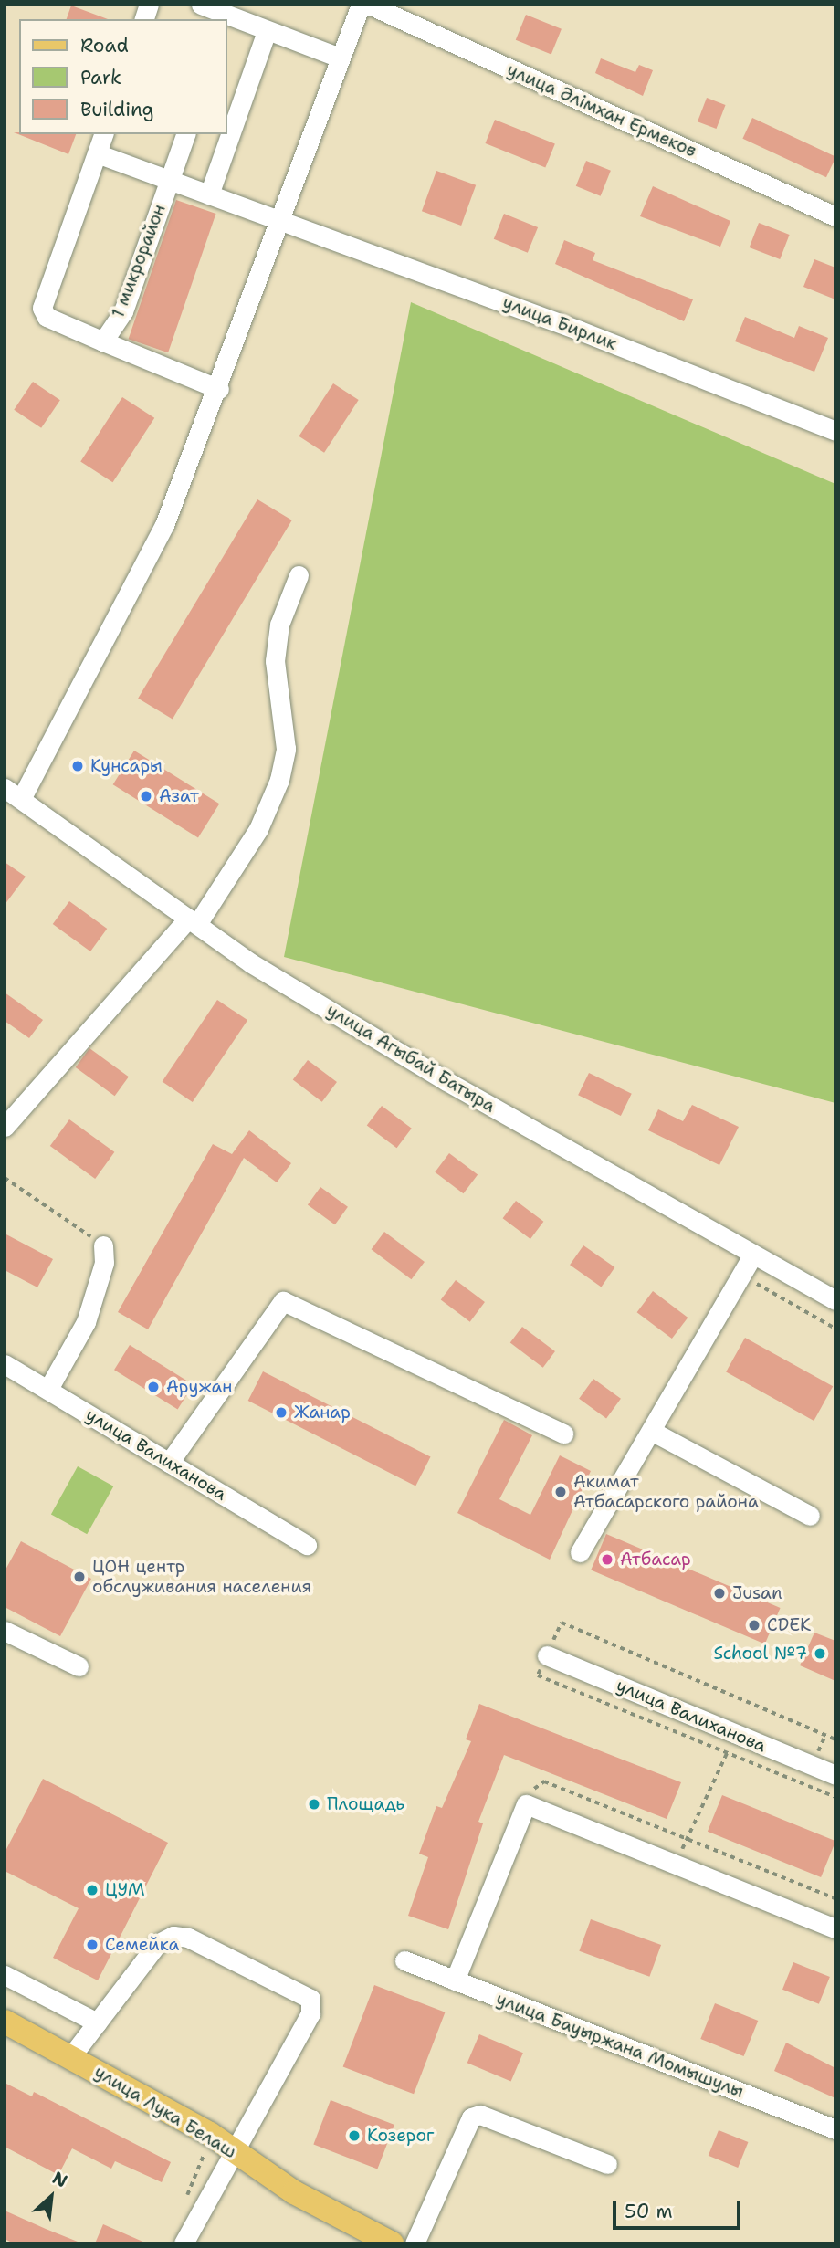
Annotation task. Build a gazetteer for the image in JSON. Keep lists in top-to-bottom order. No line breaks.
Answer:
{"streets":{"main road":["улица Лука Белаш"],"street":["улица Әлімхан Ермеков","1 микрорайон","улица Бирлик","улица Агыбай Батыра","улица Валиханова","улица Бауыржана Момышулы"]},"crossings":[["1 микрорайон","улица Бирлик"]],"places":["Кунсары","Азат","Аружан","Жанар","Акимат Атбасарского района","Атбасар","ЦОН центр обслуживания населения","Jusan","CDEK","School №7","Площадь","ЦУМ","Семейка","Козерог"],"legend":["Road","Park","Building"],"scale_bar":"50 m","north":"top right"}
